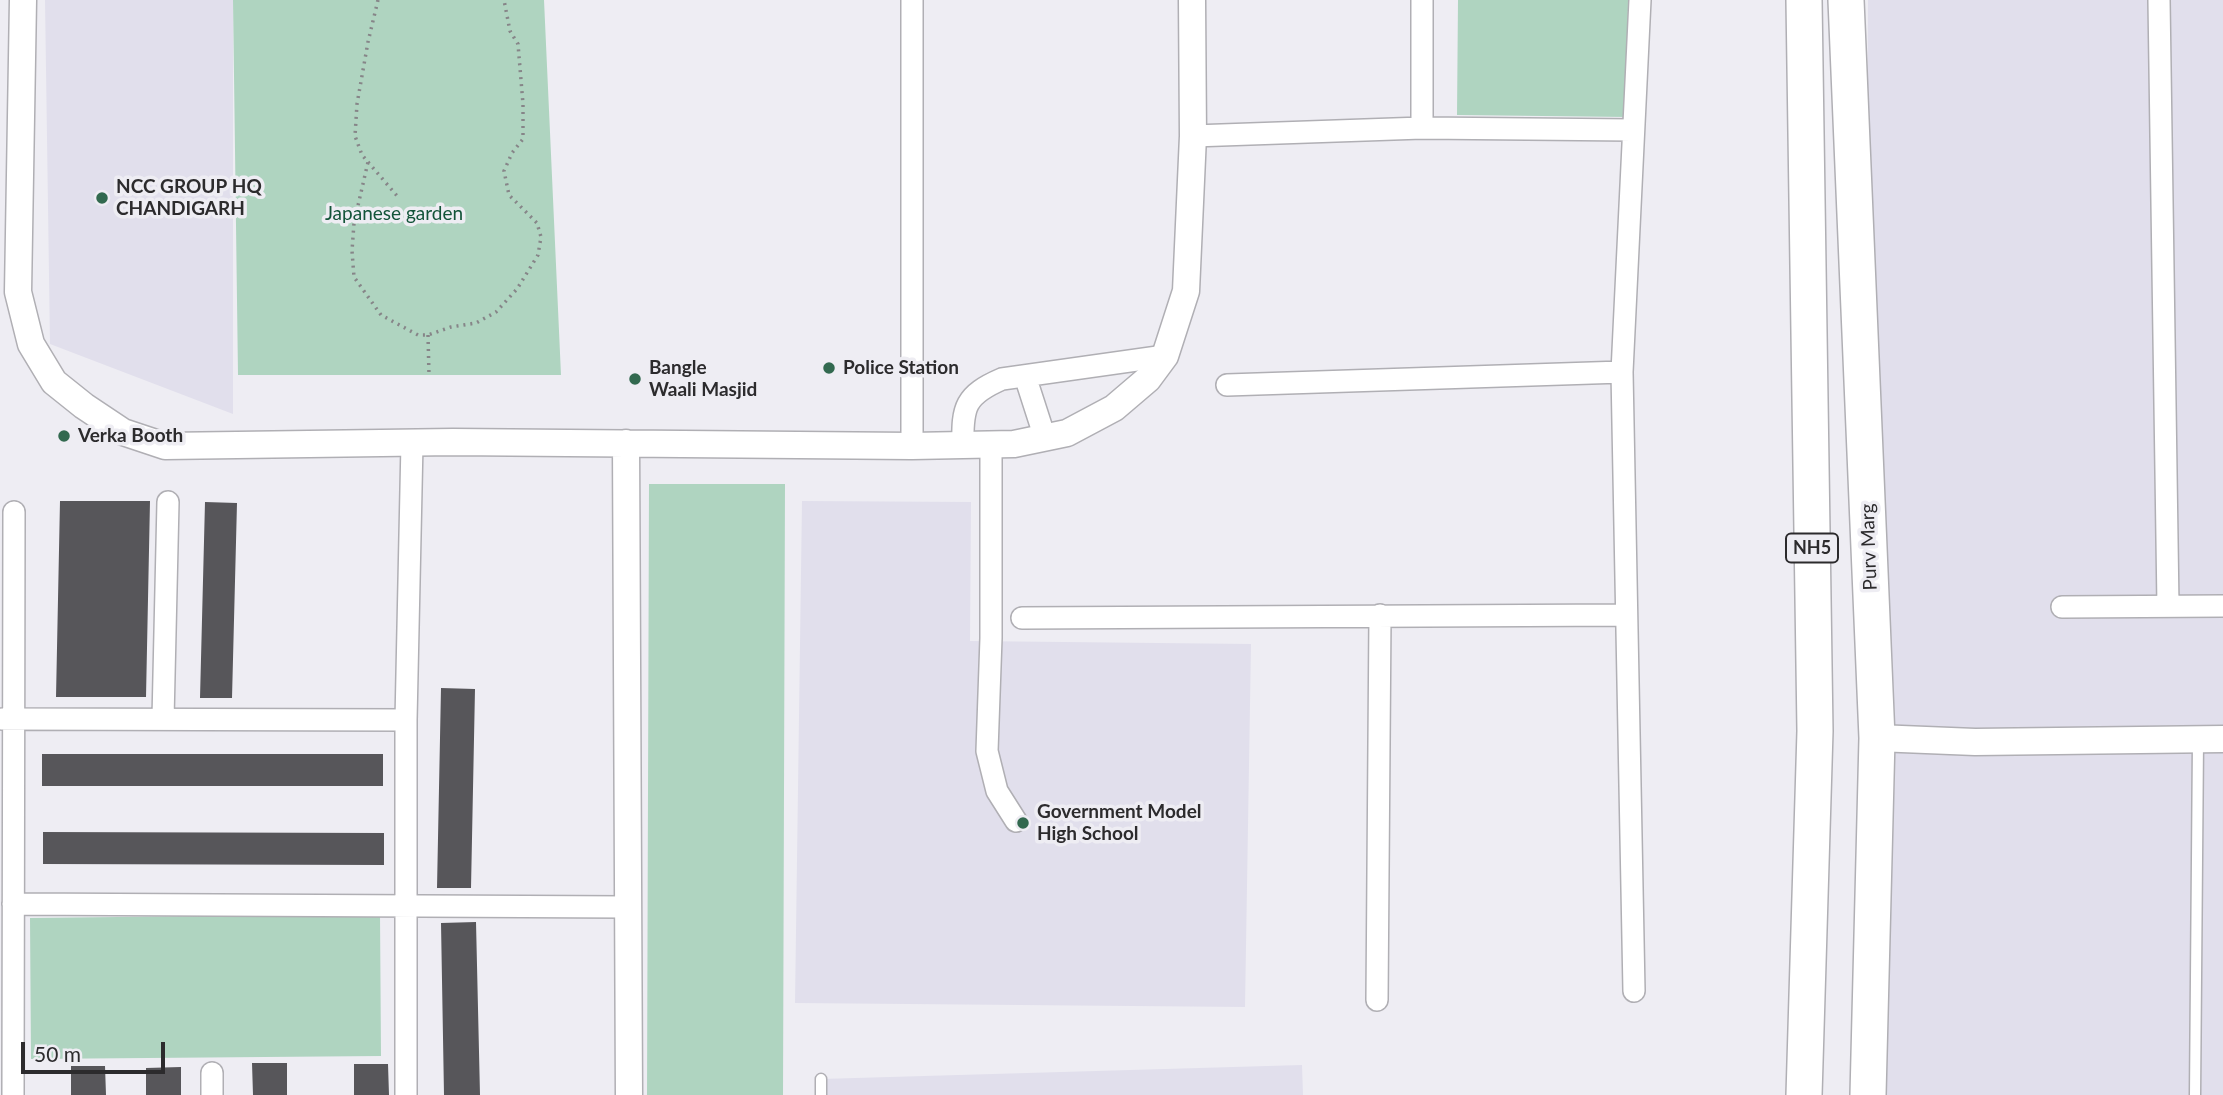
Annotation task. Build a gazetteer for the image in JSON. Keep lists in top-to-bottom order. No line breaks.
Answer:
{"streets":{"highway":["Purv Marg","NH5"]},"parks":["Japanese garden"],"places":["NCC GROUP HQ CHANDIGARH","Police Station","Bangle Waali Masjid","Verka Booth","Government Model High School"],"scale_bar":"50 m"}
